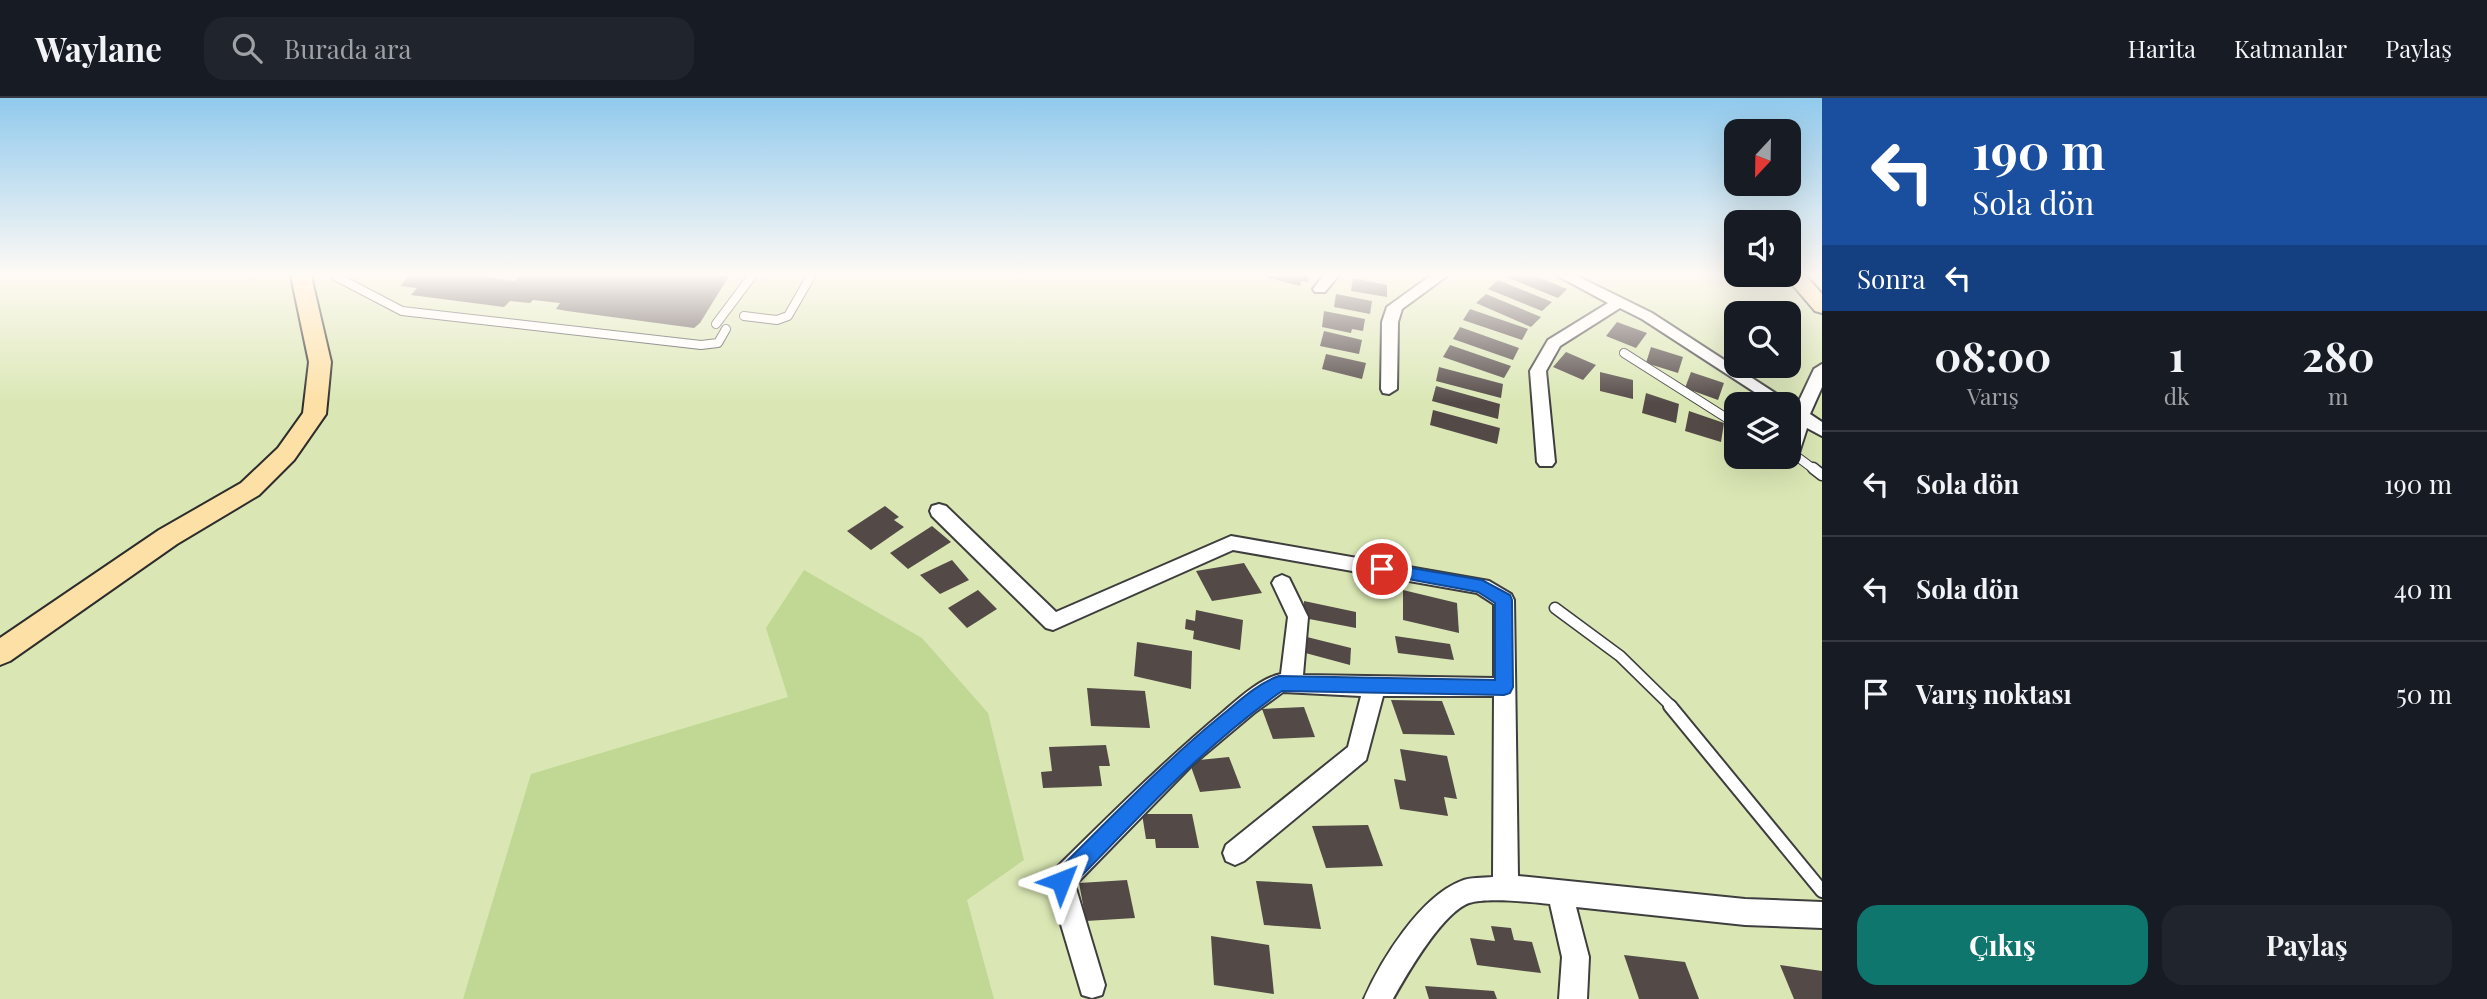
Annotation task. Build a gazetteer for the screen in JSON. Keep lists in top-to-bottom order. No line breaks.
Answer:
{"north":"bottom","page":{"header":"Waylane","search":"Burada ara","nav":["Harita","Katmanlar","Paylaş"],"turn":["190 m","Sola dön"],"then":"Sonra","eta":["08:00","Varış","1","dk","280","m"],"list":[{"name":"Sola dön","value":"190 m"},{"name":"Sola dön","value":"40 m"},{"name":"Varış noktası","value":"50 m"}],"buttons":["Çıkış","Paylaş"]}}
